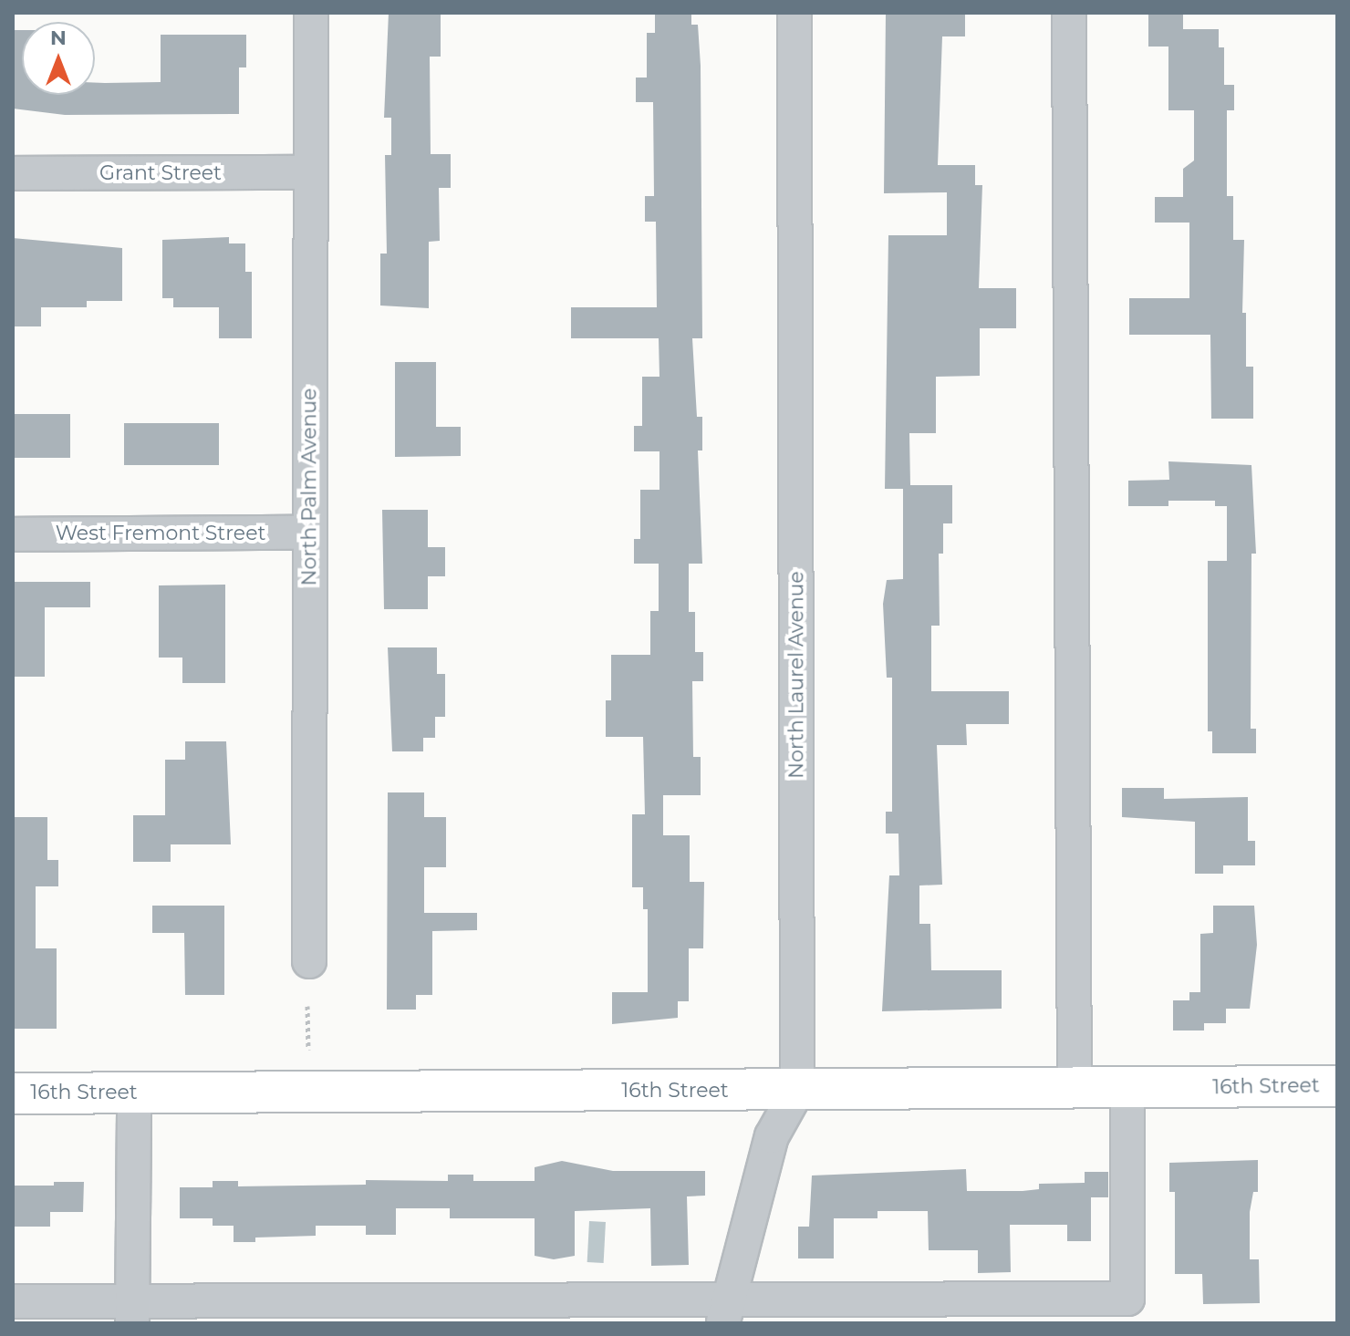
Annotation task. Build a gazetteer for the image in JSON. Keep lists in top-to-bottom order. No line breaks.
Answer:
{"streets":{"main road":["16th Street"],"street":["Grant Street","North Palm Avenue","West Fremont Street","North Laurel Avenue"]},"crossings":[["Grant Street","North Palm Avenue"],["North Palm Avenue","West Fremont Street"],["North Laurel Avenue","16th Street"]],"north":"top"}
